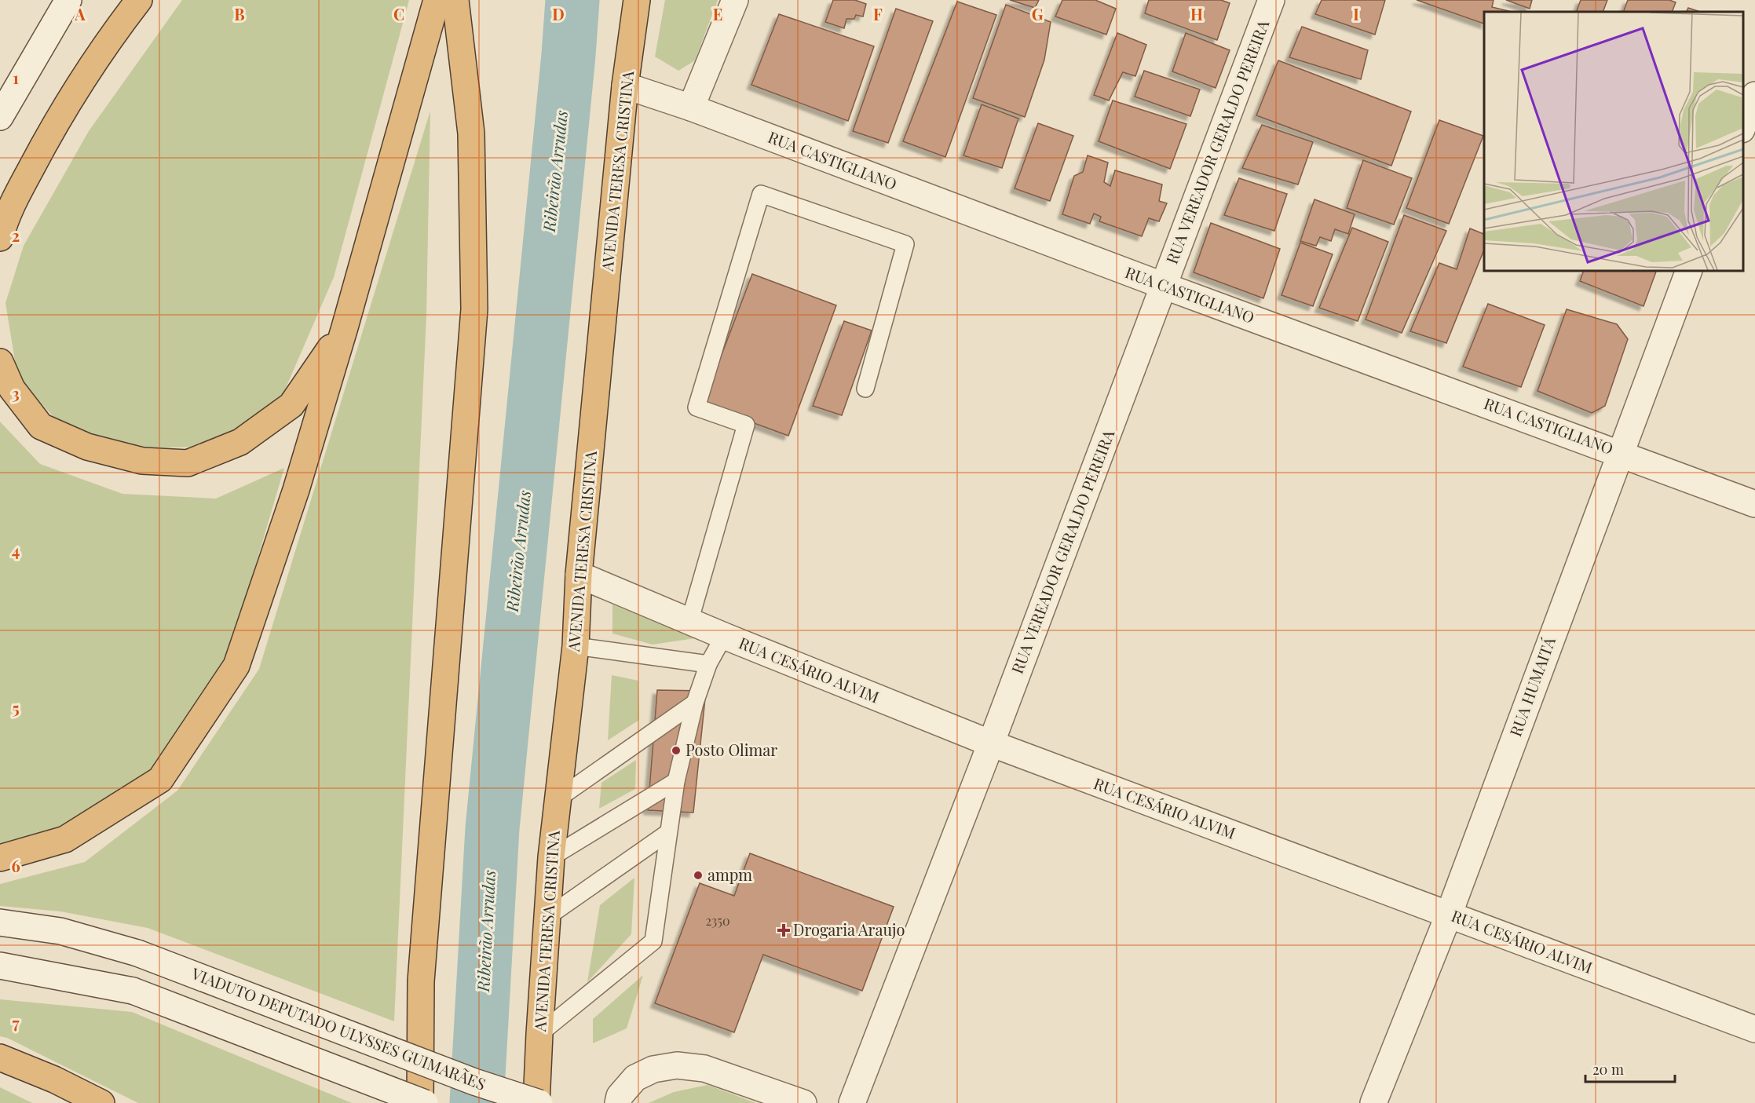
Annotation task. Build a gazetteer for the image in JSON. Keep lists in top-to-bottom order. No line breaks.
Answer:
{"streets":{"highway":["AVENIDA TERESA CRISTINA"],"street":["RUA VEREADOR GERALDO PEREIRA","RUA CASTIGLIANO","RUA CESÁRIO ALVIM","RUA HUMAITÁ","VIADUTO DEPUTADO ULYSSES GUIMARÃES"]},"crossings":[["RUA VEREADOR GERALDO PEREIRA","RUA CASTIGLIANO"],["RUA VEREADOR GERALDO PEREIRA","RUA CESÁRIO ALVIM"],["RUA CASTIGLIANO","AVENIDA TERESA CRISTINA"],["RUA CASTIGLIANO","RUA HUMAITÁ"],["AVENIDA TERESA CRISTINA","RUA CESÁRIO ALVIM"],["AVENIDA TERESA CRISTINA","VIADUTO DEPUTADO ULYSSES GUIMARÃES"],["RUA CESÁRIO ALVIM","RUA HUMAITÁ"]],"water":["Ribeirão Arrudas"],"places":{"other":["Posto Olimar","ampm"],"health":["Drogaria Araujo"]},"house_numbers":["2350"],"scale_bar":"20 m","grid":{"columns":["A","B","C","D","E","F","G","H","I"],"rows":["1","2","3","4","5","6","7"]}}
